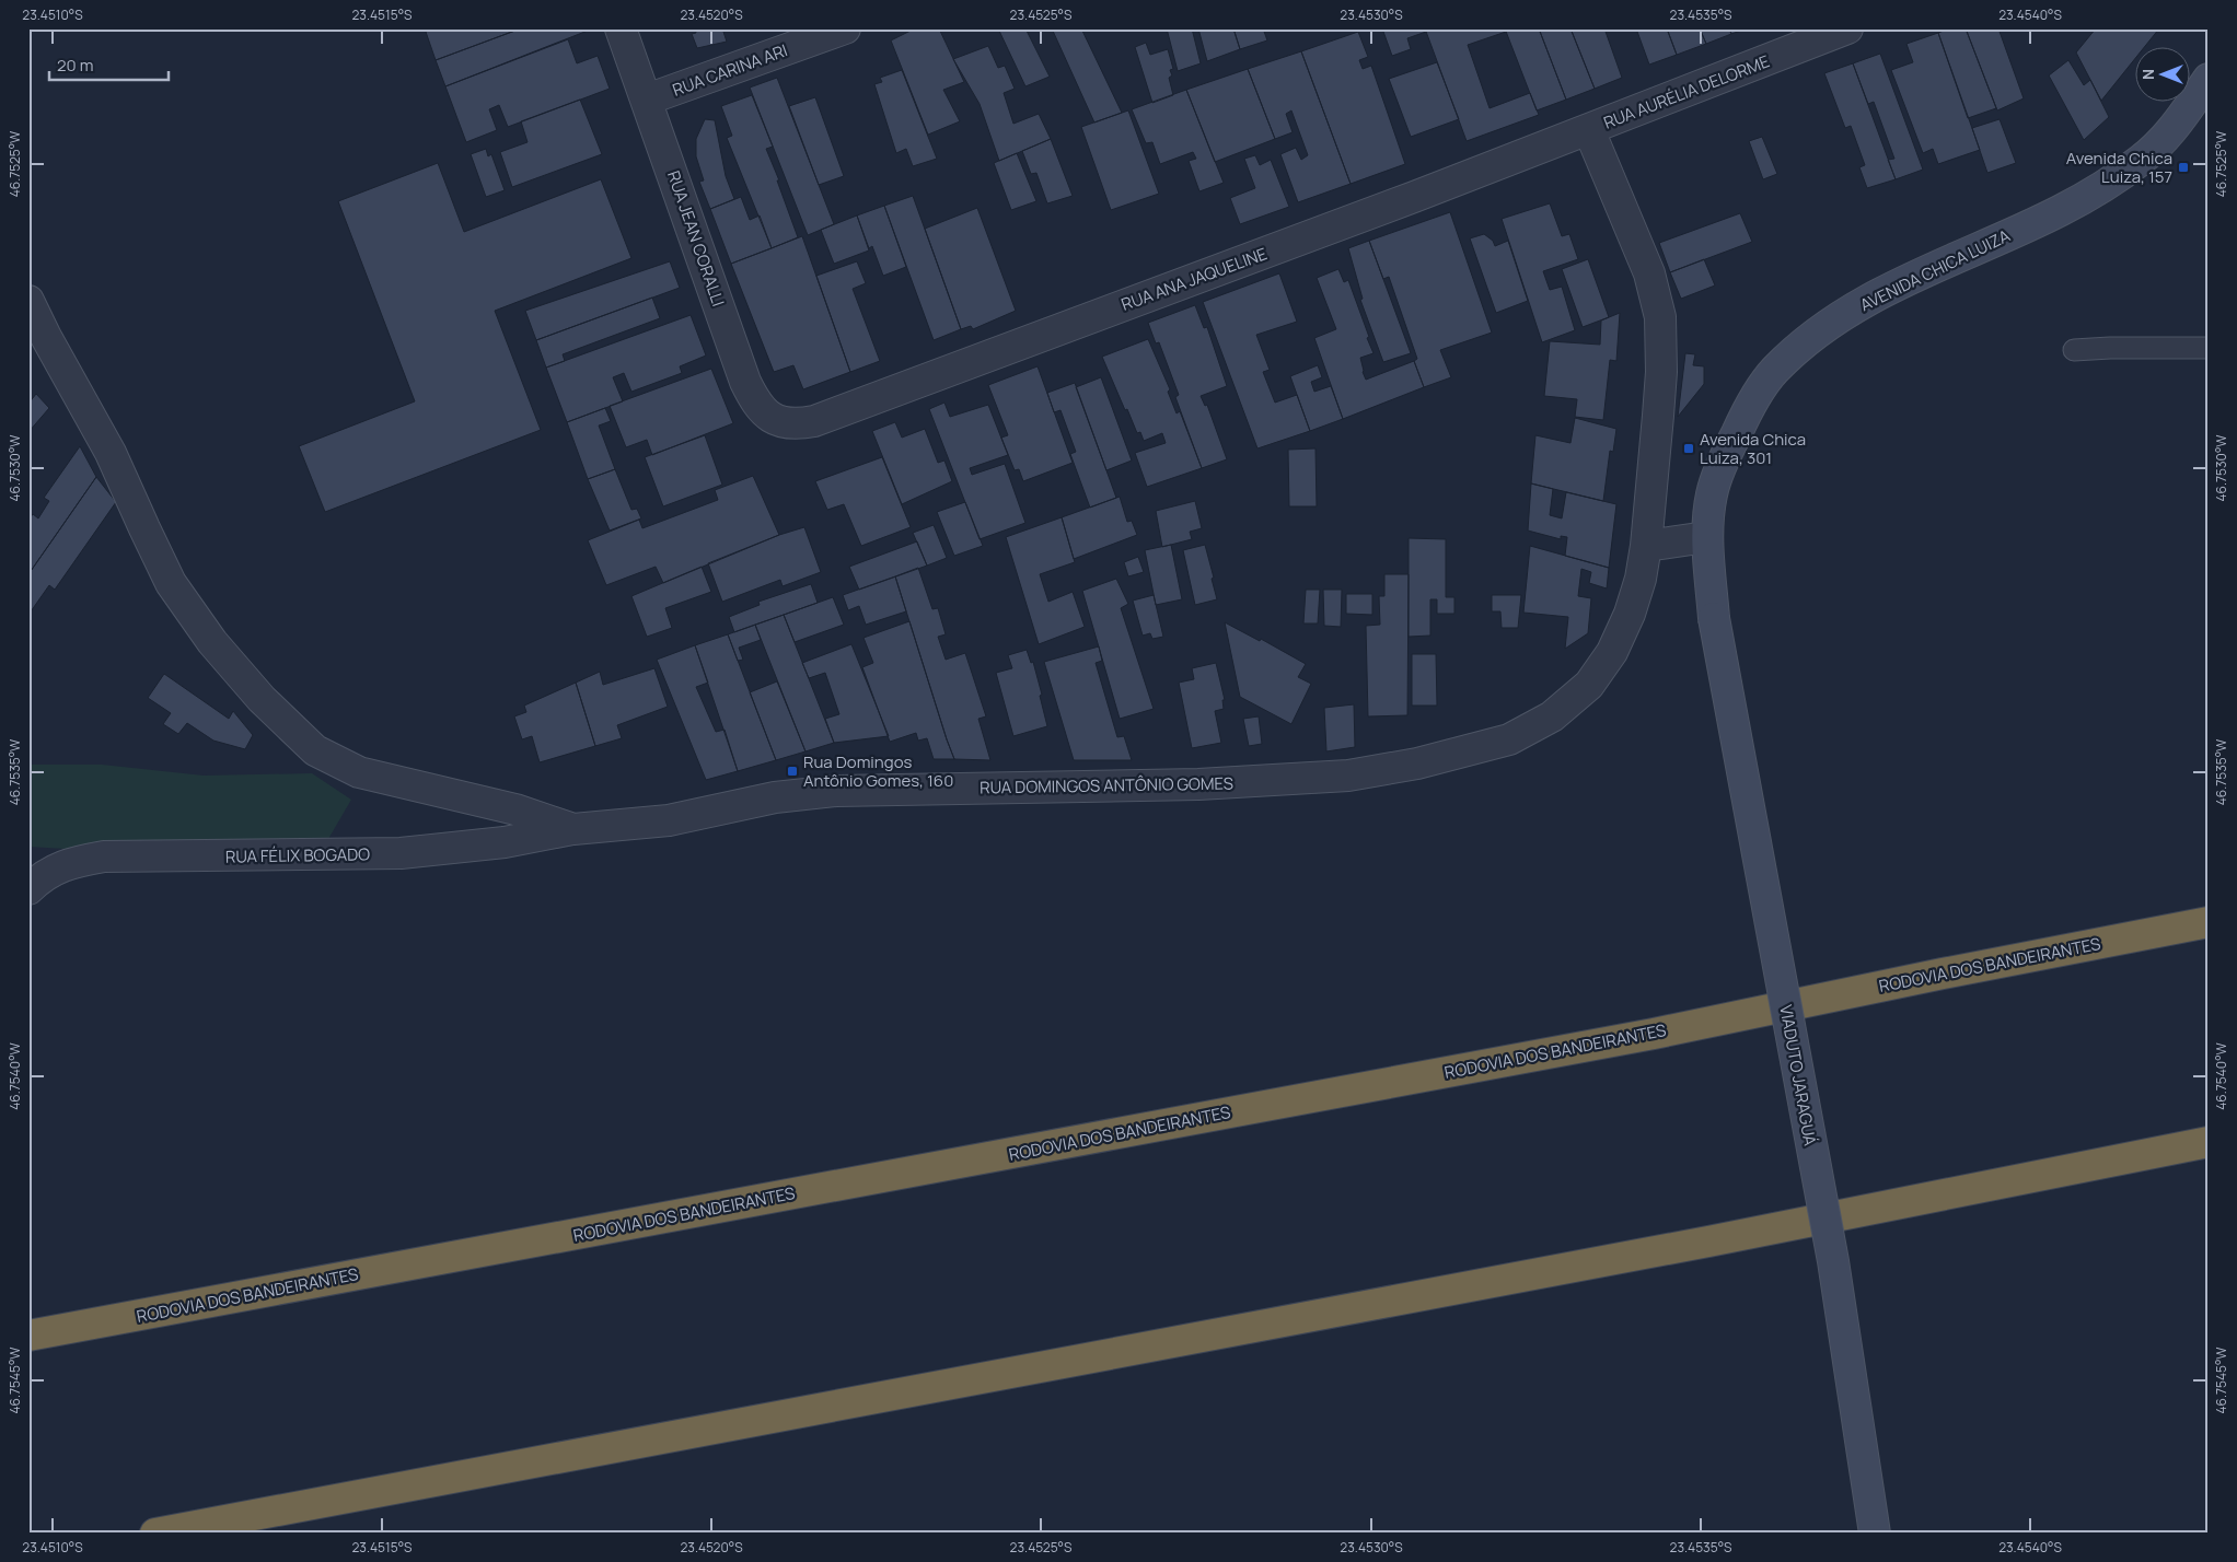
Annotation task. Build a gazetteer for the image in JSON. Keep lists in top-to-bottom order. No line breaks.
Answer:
{"streets":{"highway":["RODOVIA DOS BANDEIRANTES"],"main road":["AVENIDA CHICA LUIZA","VIADUTO JARAGUÁ"],"street":["RUA CARINA ARI","RUA AURÉLIA DELORME","RUA JEAN CORALLI","RUA ANA JAQUELINE","RUA DOMINGOS ANTÔNIO GOMES","RUA FÉLIX BOGADO"]},"crossings":[["RUA CARINA ARI","RUA JEAN CORALLI"],["RUA AURÉLIA DELORME","RUA ANA JAQUELINE"],["RUA AURÉLIA DELORME","RUA DOMINGOS ANTÔNIO GOMES"],["RUA JEAN CORALLI","RUA ANA JAQUELINE"],["AVENIDA CHICA LUIZA","VIADUTO JARAGUÁ"],["RUA DOMINGOS ANTÔNIO GOMES","RUA FÉLIX BOGADO"]],"places":{"transit":["Avenida Chica Luiza, 157","Avenida Chica Luiza, 301","Rua Domingos Antônio Gomes, 160"]},"scale_bar":"20 m","north":"left","coordinates":["23.4510°S","23.4515°S","23.4520°S","23.4525°S","23.4530°S","23.4535°S","23.4540°S","46.7525°W","46.7530°W","46.7535°W","46.7540°W","46.7545°W"]}
